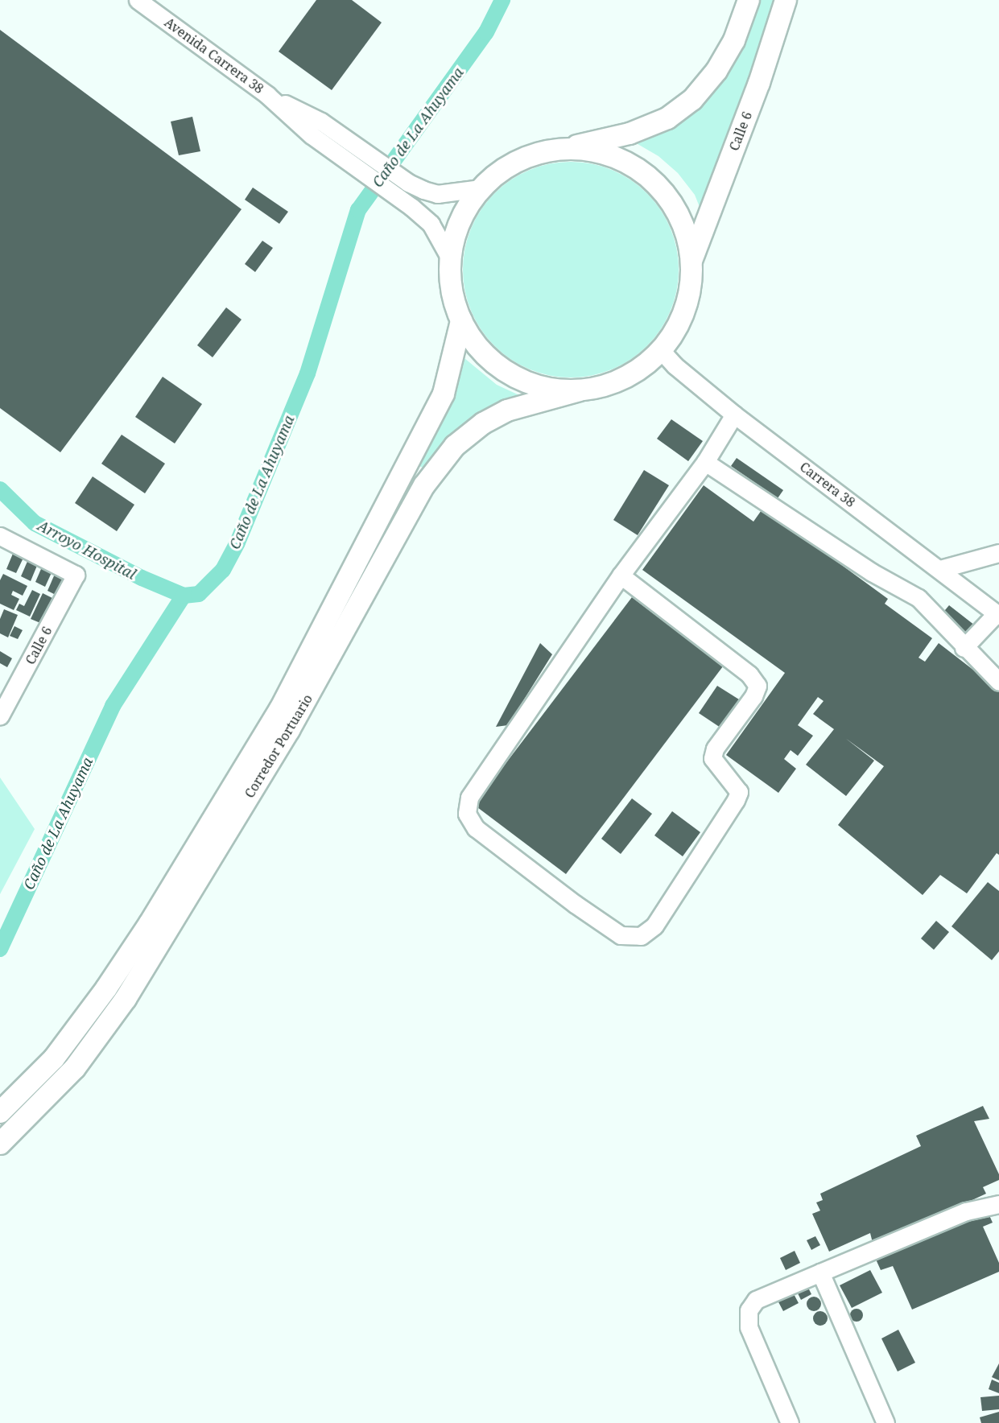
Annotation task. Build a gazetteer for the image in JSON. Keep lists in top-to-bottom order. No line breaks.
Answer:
{"streets":{"main road":["Calle 6","Corredor Portuario"],"street":["Avenida Carrera 38","Carrera 38"]},"crossings":[["Calle 6","Corredor Portuario"],["Carrera 38","Corredor Portuario"]],"water":["Caño de La Ahuyama","Arroyo Hospital"]}
